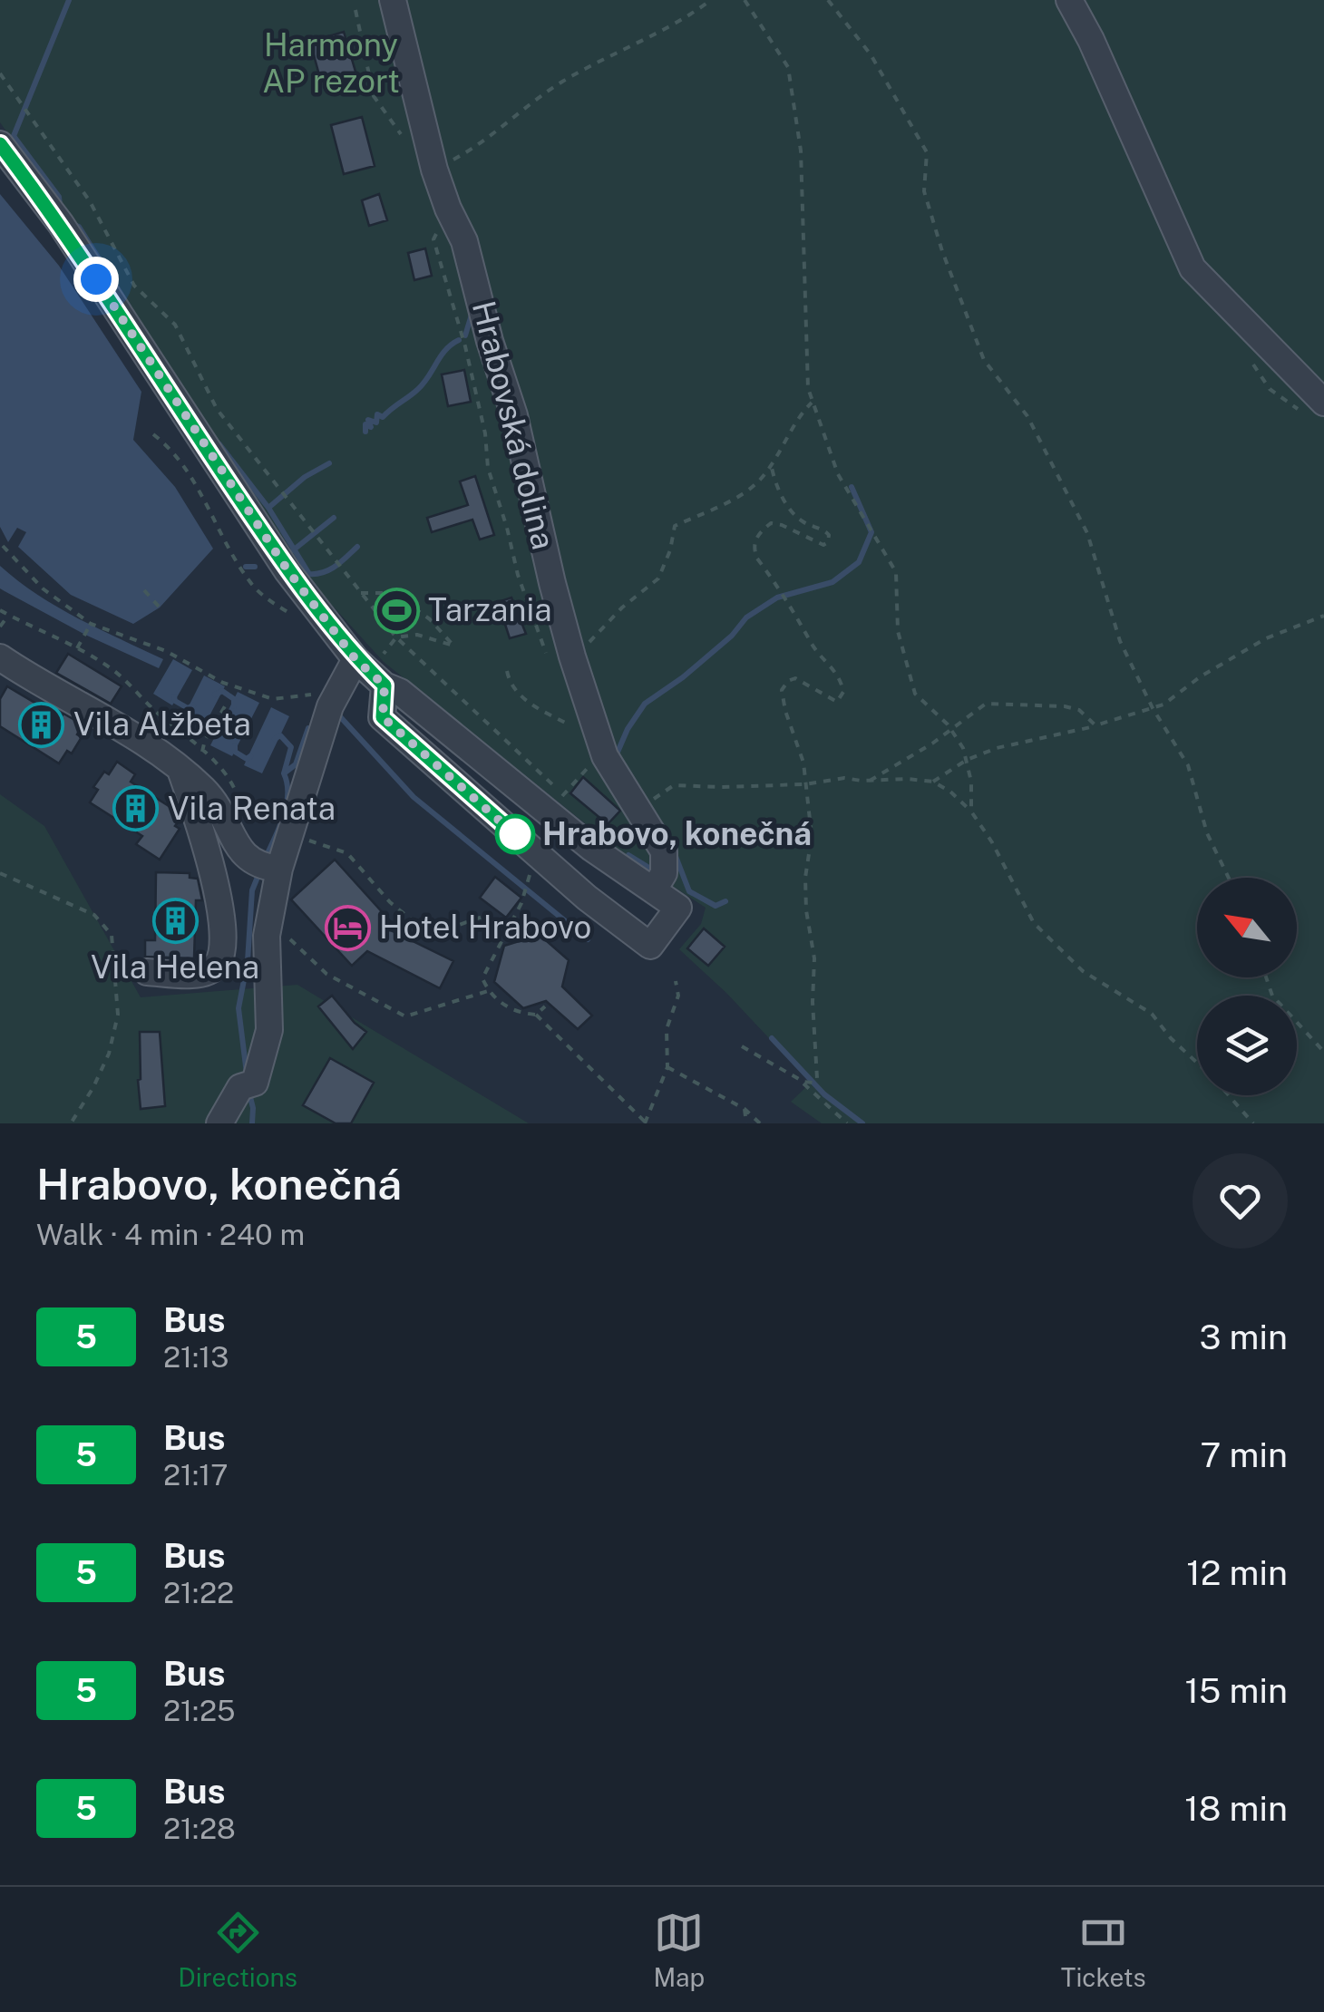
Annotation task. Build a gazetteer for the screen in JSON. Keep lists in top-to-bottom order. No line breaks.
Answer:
{"streets":{"street":["Hrabovská dolina"]},"parks":["Harmony AP rezort"],"places":{"sports":["Tarzania"],"building":["Vila Alžbeta","Vila Renata","Vila Helena"],"other":["Hrabovo, konečná"],"hotel":["Hotel Hrabovo"]},"lines":["bus line 5"],"north":"top left","page":{"heading":["Hrabovo, konečná","Walk · 4 min · 240 m"],"list":[{"mark":"5","name":"Bus","note":"21:13","value":"3 min"},{"mark":"5","name":"Bus","note":"21:17","value":"7 min"},{"mark":"5","name":"Bus","note":"21:22","value":"12 min"},{"mark":"5","name":"Bus","note":"21:25","value":"15 min"},{"mark":"5","name":"Bus","note":"21:28","value":"18 min"}],"tabs":["Directions","Map","Tickets"]}}
